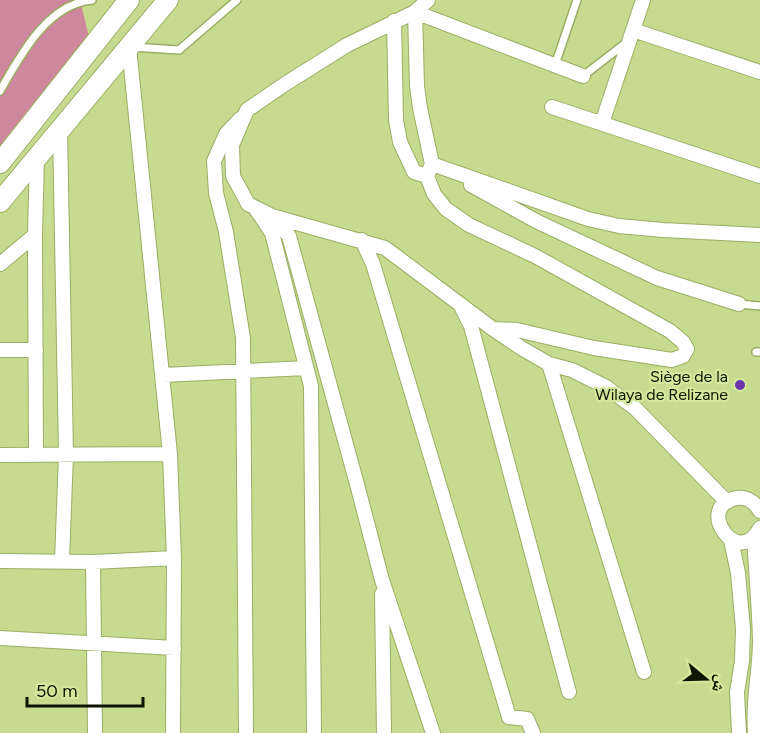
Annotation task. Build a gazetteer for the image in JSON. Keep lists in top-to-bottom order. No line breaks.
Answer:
{"places":["Siège de la Wilaya de Relizane"],"scale_bar":"50 m","north":"right"}
